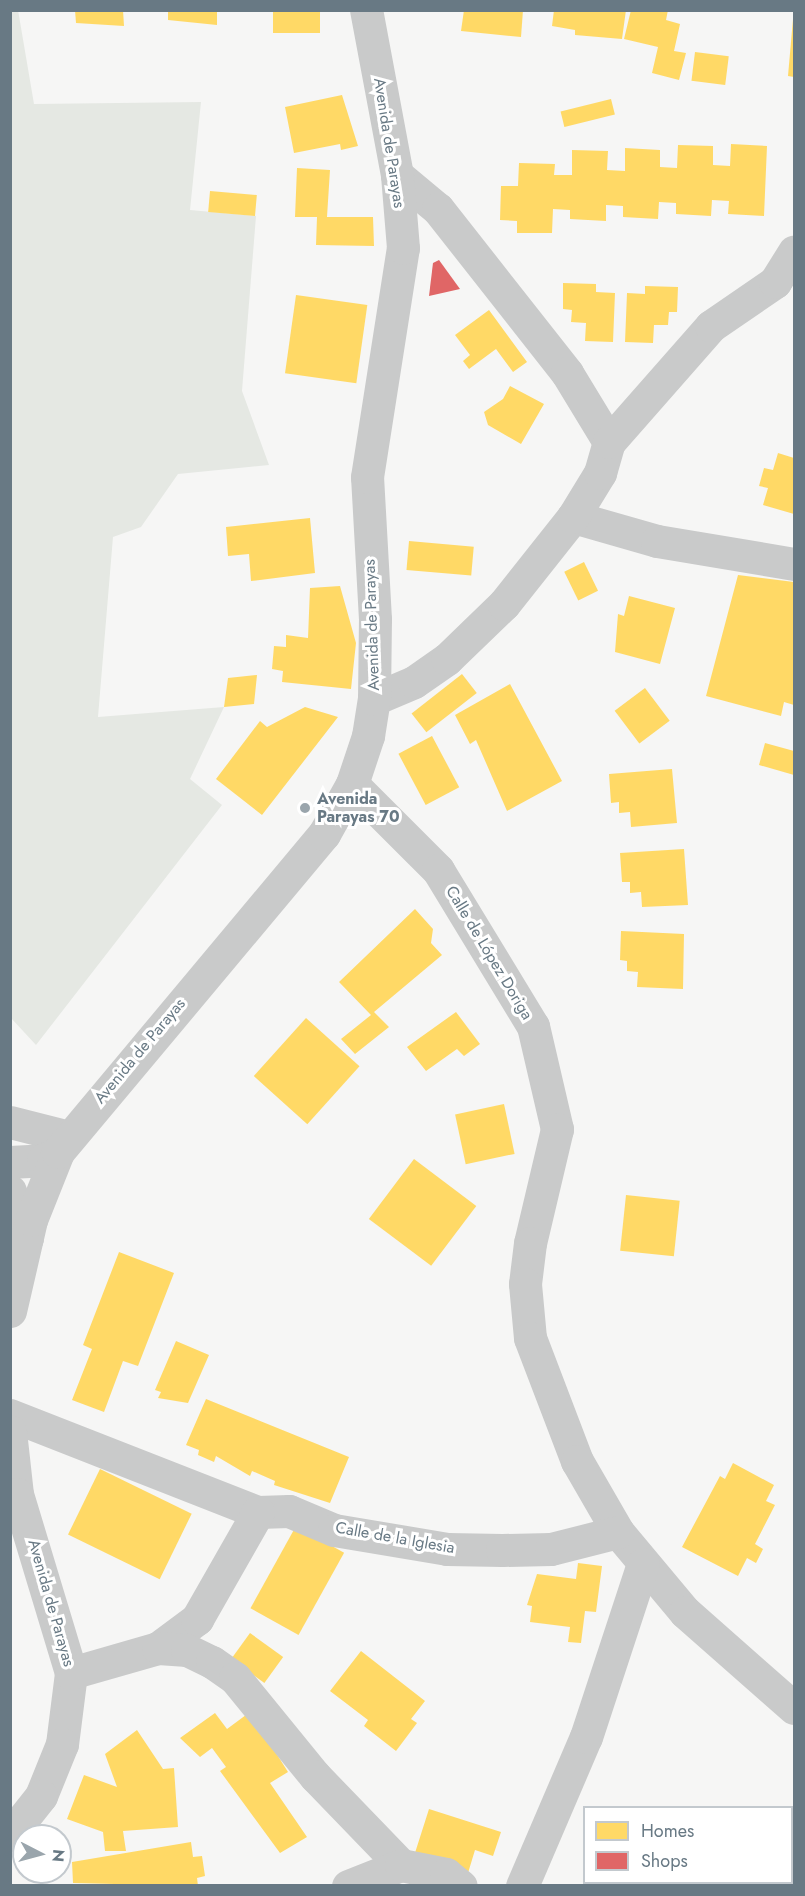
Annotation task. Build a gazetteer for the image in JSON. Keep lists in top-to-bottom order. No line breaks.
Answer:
{"streets":{"street":["Avenida de Parayas","Calle de López Doriga","Calle de la Iglesia"]},"crossings":[["Avenida de Parayas","Calle de López Doriga"],["Calle de López Doriga","Calle de la Iglesia"]],"places":["Avenida Parayas 70"],"legend":["Homes","Shops"],"north":"right"}
